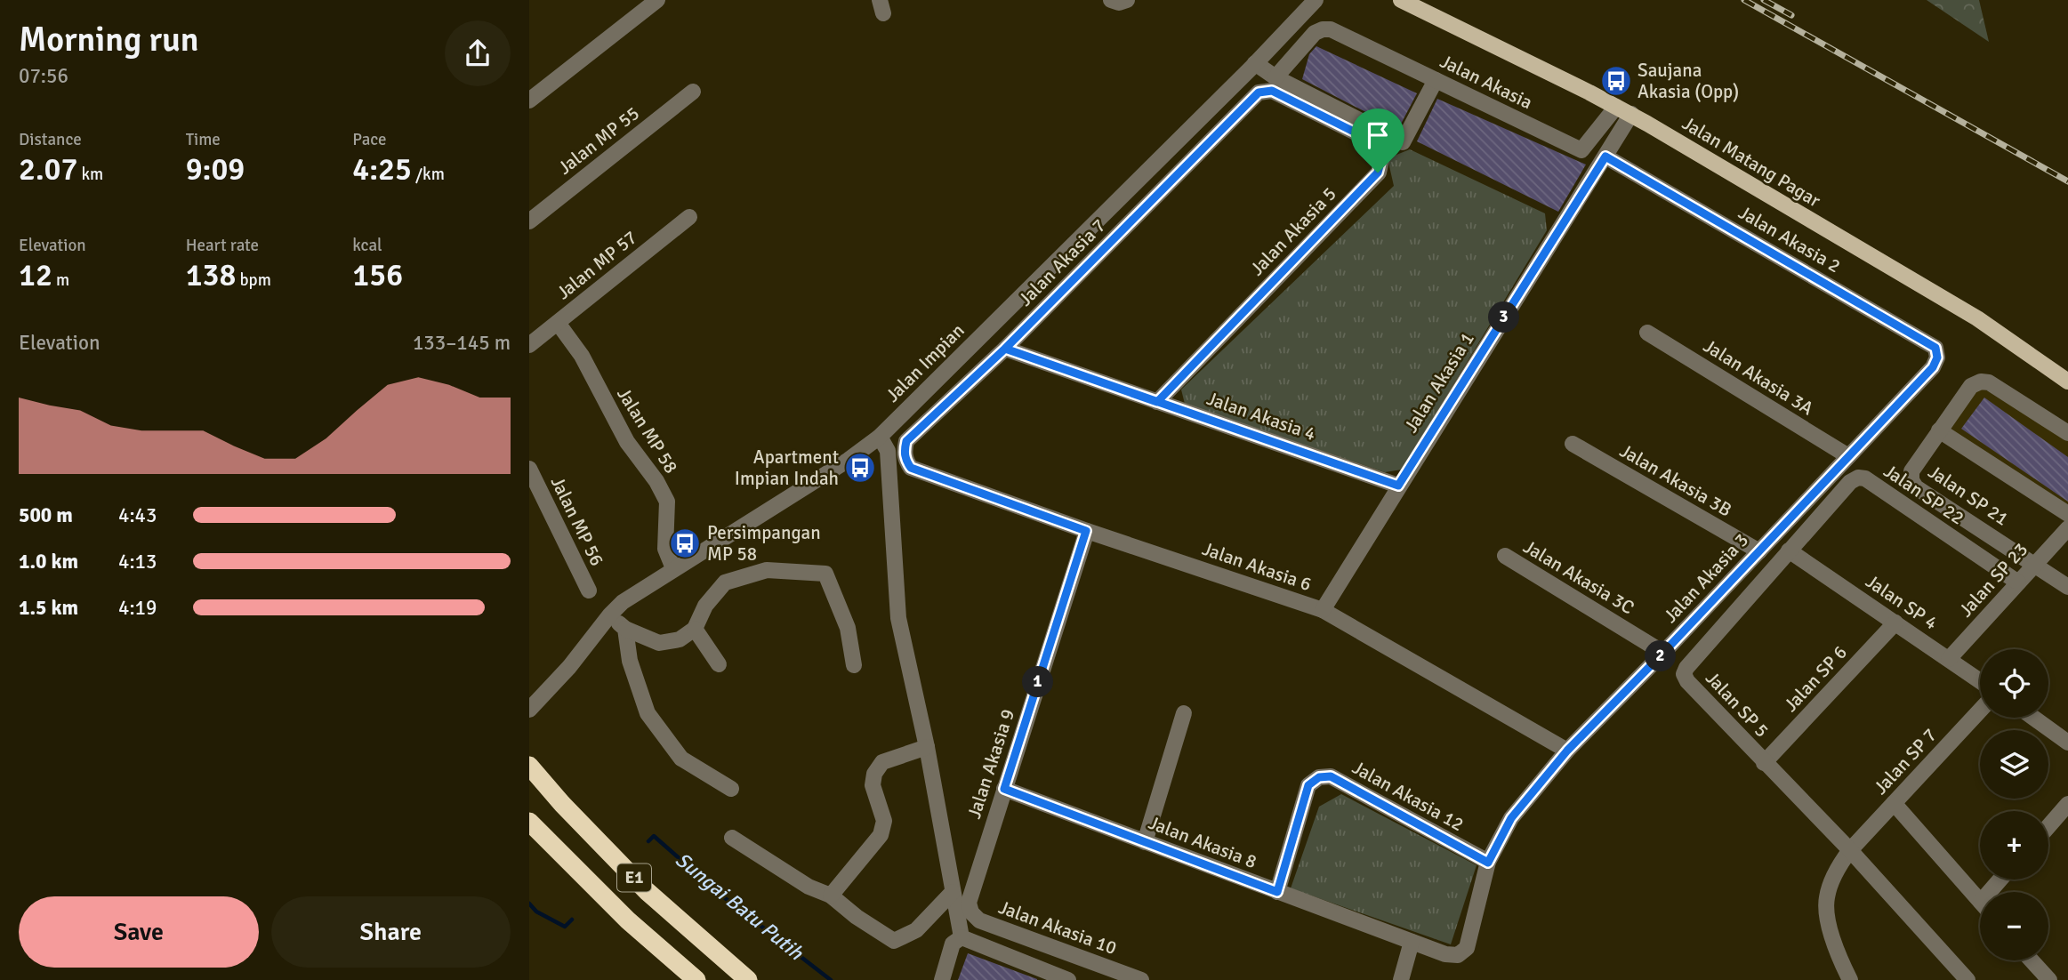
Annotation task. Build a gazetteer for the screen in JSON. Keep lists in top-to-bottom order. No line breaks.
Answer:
{"streets":{"highway":["E1"],"main road":["Jalan Matang Pagar"],"street":["Jalan Akasia","Jalan MP 55","Jalan Akasia 5","Jalan Akasia 2","Jalan Akasia 7","Jalan MP 57","Jalan Impian","Jalan Akasia 3A","Jalan Akasia 1","Jalan Akasia 4","Jalan MP 58","Jalan Akasia 3B","Jalan SP 22","Jalan SP 21","Jalan MP 56","Jalan Akasia 6","Jalan Akasia 3C","Jalan Akasia 3","Jalan SP 23","Jalan SP 4","Jalan SP 6","Jalan SP 5","Jalan SP 7","Jalan Akasia 9","Jalan Akasia 12","Jalan Akasia 8","Jalan Akasia 10"]},"crossings":[["Jalan Akasia","Jalan Matang Pagar"],["Jalan Akasia","Jalan Akasia 7"],["Jalan Matang Pagar","Jalan Akasia 1"],["Jalan Akasia 5","Jalan Akasia 7"],["Jalan Akasia 5","Jalan Akasia 4"],["Jalan Akasia 2","Jalan Akasia 1"],["Jalan Akasia 2","Jalan Akasia 3"],["Jalan Akasia 7","Jalan Akasia 4"],["Jalan Akasia 7","Jalan Akasia 6"],["Jalan MP 57","Jalan MP 58"],["Jalan Impian","Jalan MP 58"],["Jalan Akasia 3A","Jalan Akasia 3"],["Jalan Akasia 1","Jalan Akasia 4"],["Jalan Akasia 1","Jalan Akasia 6"],["Jalan Akasia 3B","Jalan Akasia 3"],["Jalan SP 22","Jalan SP 23"],["Jalan SP 22","Jalan SP 4"],["Jalan SP 22","Jalan SP 5"],["Jalan SP 21","Jalan SP 23"],["Jalan Akasia 6","Jalan Akasia 3"],["Jalan Akasia 6","Jalan Akasia 9"],["Jalan Akasia 3C","Jalan Akasia 3"],["Jalan Akasia 3","Jalan Akasia 12"],["Jalan Akasia 3","Jalan Akasia 8"],["Jalan SP 23","Jalan SP 4"],["Jalan SP 4","Jalan SP 6"],["Jalan SP 4","Jalan SP 5"],["Jalan SP 6","Jalan SP 5"],["Jalan SP 5","Jalan SP 7"],["Jalan Akasia 9","Jalan Akasia 8"],["Jalan Akasia 9","Jalan Akasia 10"],["Jalan Akasia 12","Jalan Akasia 8"]],"water":["Sungai Batu Putih"],"places":{"bus stop":["Saujana Akasia (Opp)","Apartment Impian Indah","Persimpangan MP 58"]},"page":{"heading":["Morning run","07:56"],"stats":[["Distance","2.07 km"],["Time","9:09"],["Pace","4:25 /km"],["Elevation","12 m"],["Heart rate","138 bpm"],["kcal","156"]],"pins":["3","2","1"],"chart":["Elevation","133–145 m"],"list":[{"name":"500 m","note":"4:43"},{"name":"1.0 km","note":"4:13"},{"name":"1.5 km","note":"4:19"}],"map_buttons":["+","−"],"buttons":["Save","Share"]}}
